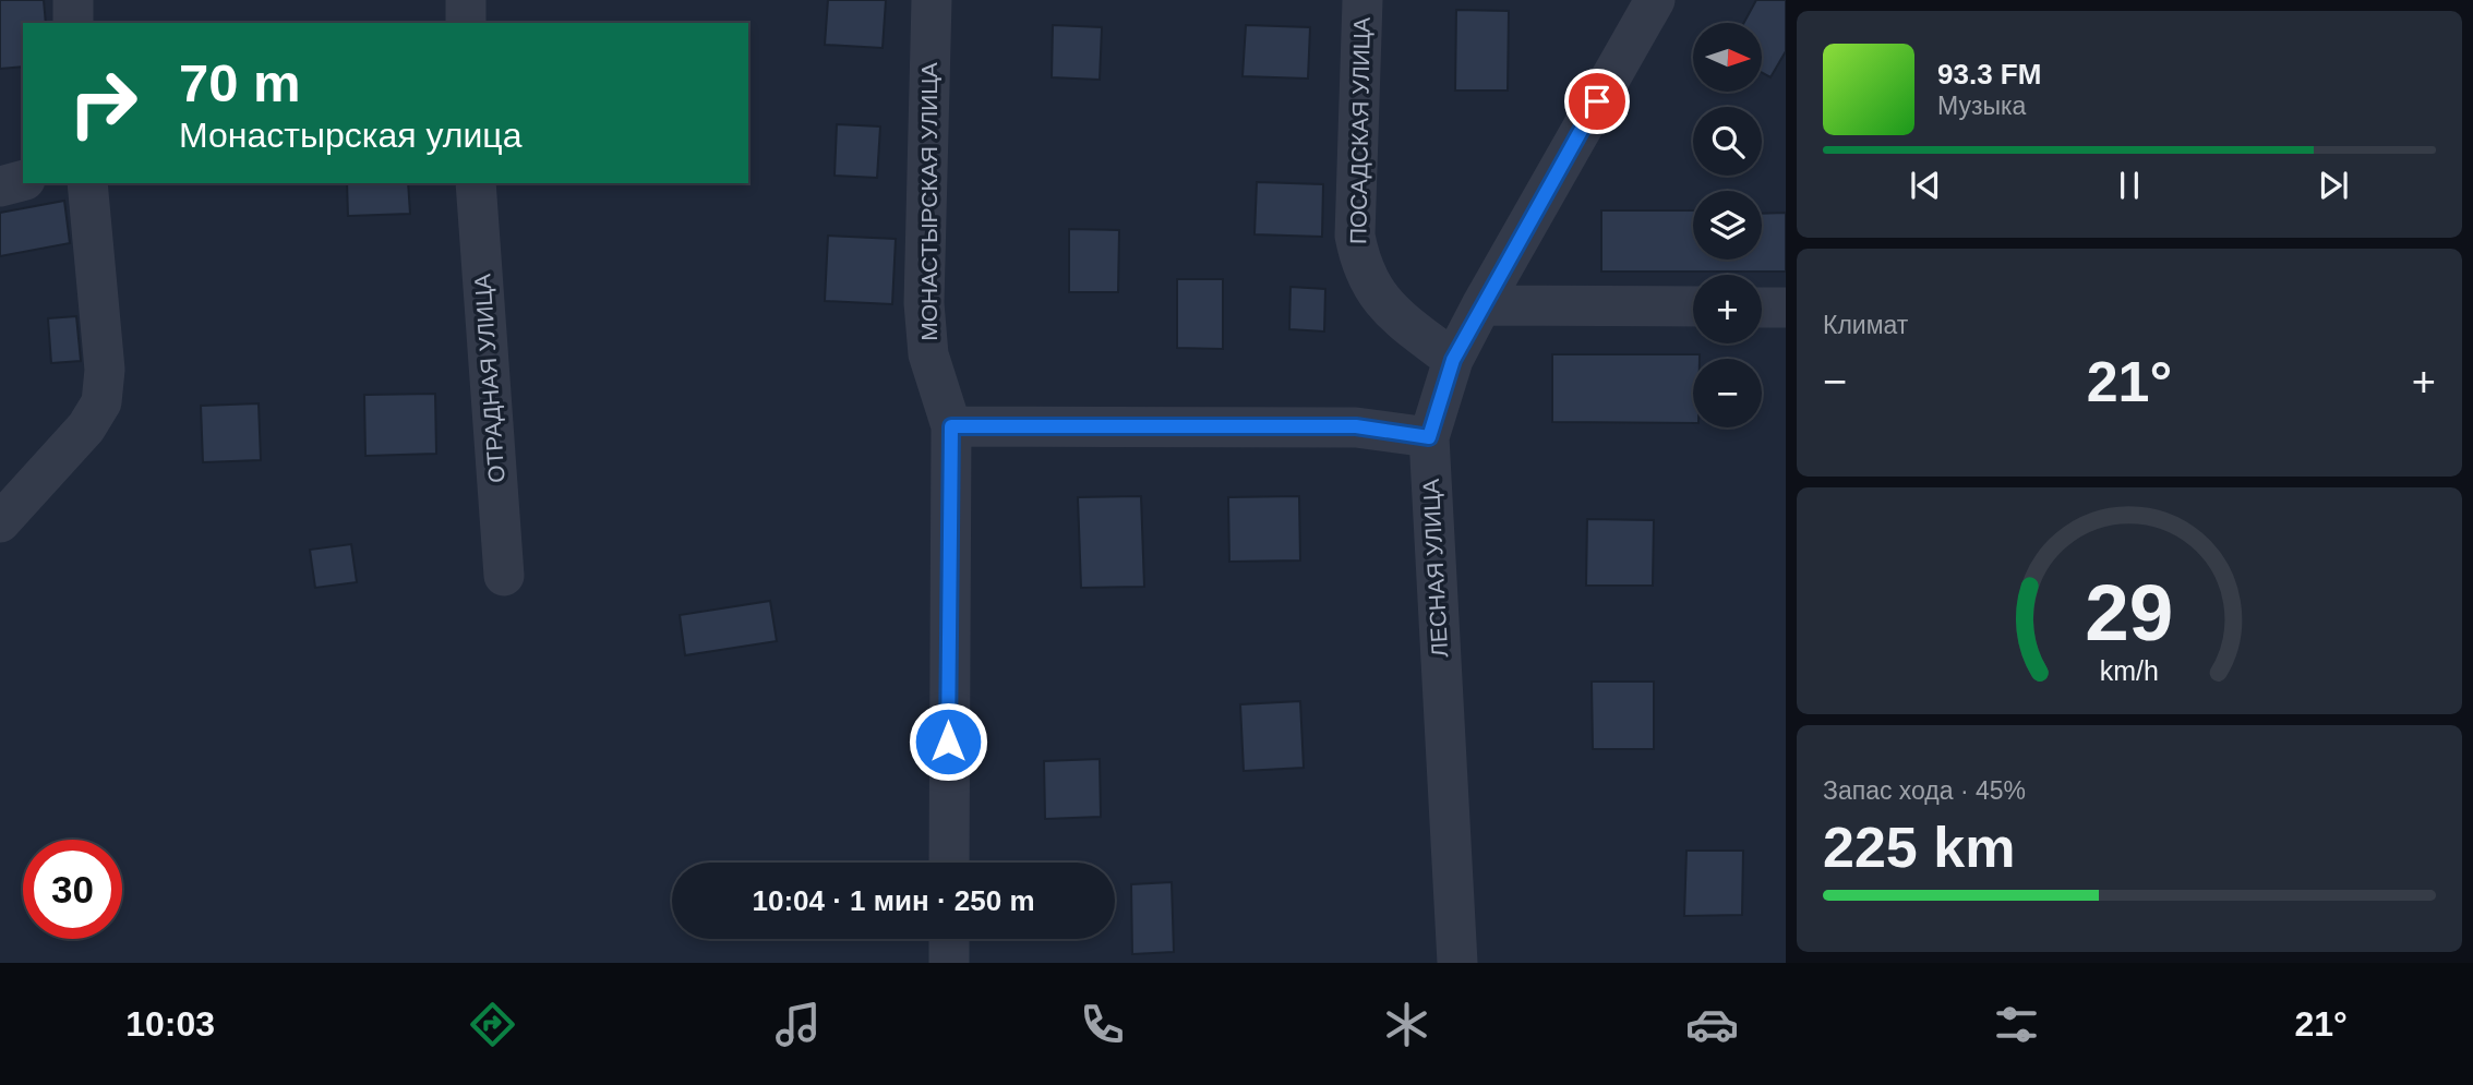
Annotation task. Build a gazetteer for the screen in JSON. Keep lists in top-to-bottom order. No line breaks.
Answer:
{"streets":{"street":["ПОСАДСКАЯ УЛИЦА","МОНАСТЫРСКАЯ УЛИЦА","ОТРАДНАЯ УЛИЦА","ЛЕСНАЯ УЛИЦА"]},"crossings":[["ПОСАДСКАЯ УЛИЦА","ЛЕСНАЯ УЛИЦА"]],"north":"right","page":{"map_buttons":["+","−"],"turn":["70 m","Монастырская улица"],"song":["93.3 FM","Музыка"],"tile":["Климат",["Запас хода · 45%","225 km"]],"heat":["−","21°","+"],"limit":"30","trip":"10:04 · 1 мин · 250 m","tabs":["10:03","21°"],"gauge":["29","km/h"]}}
